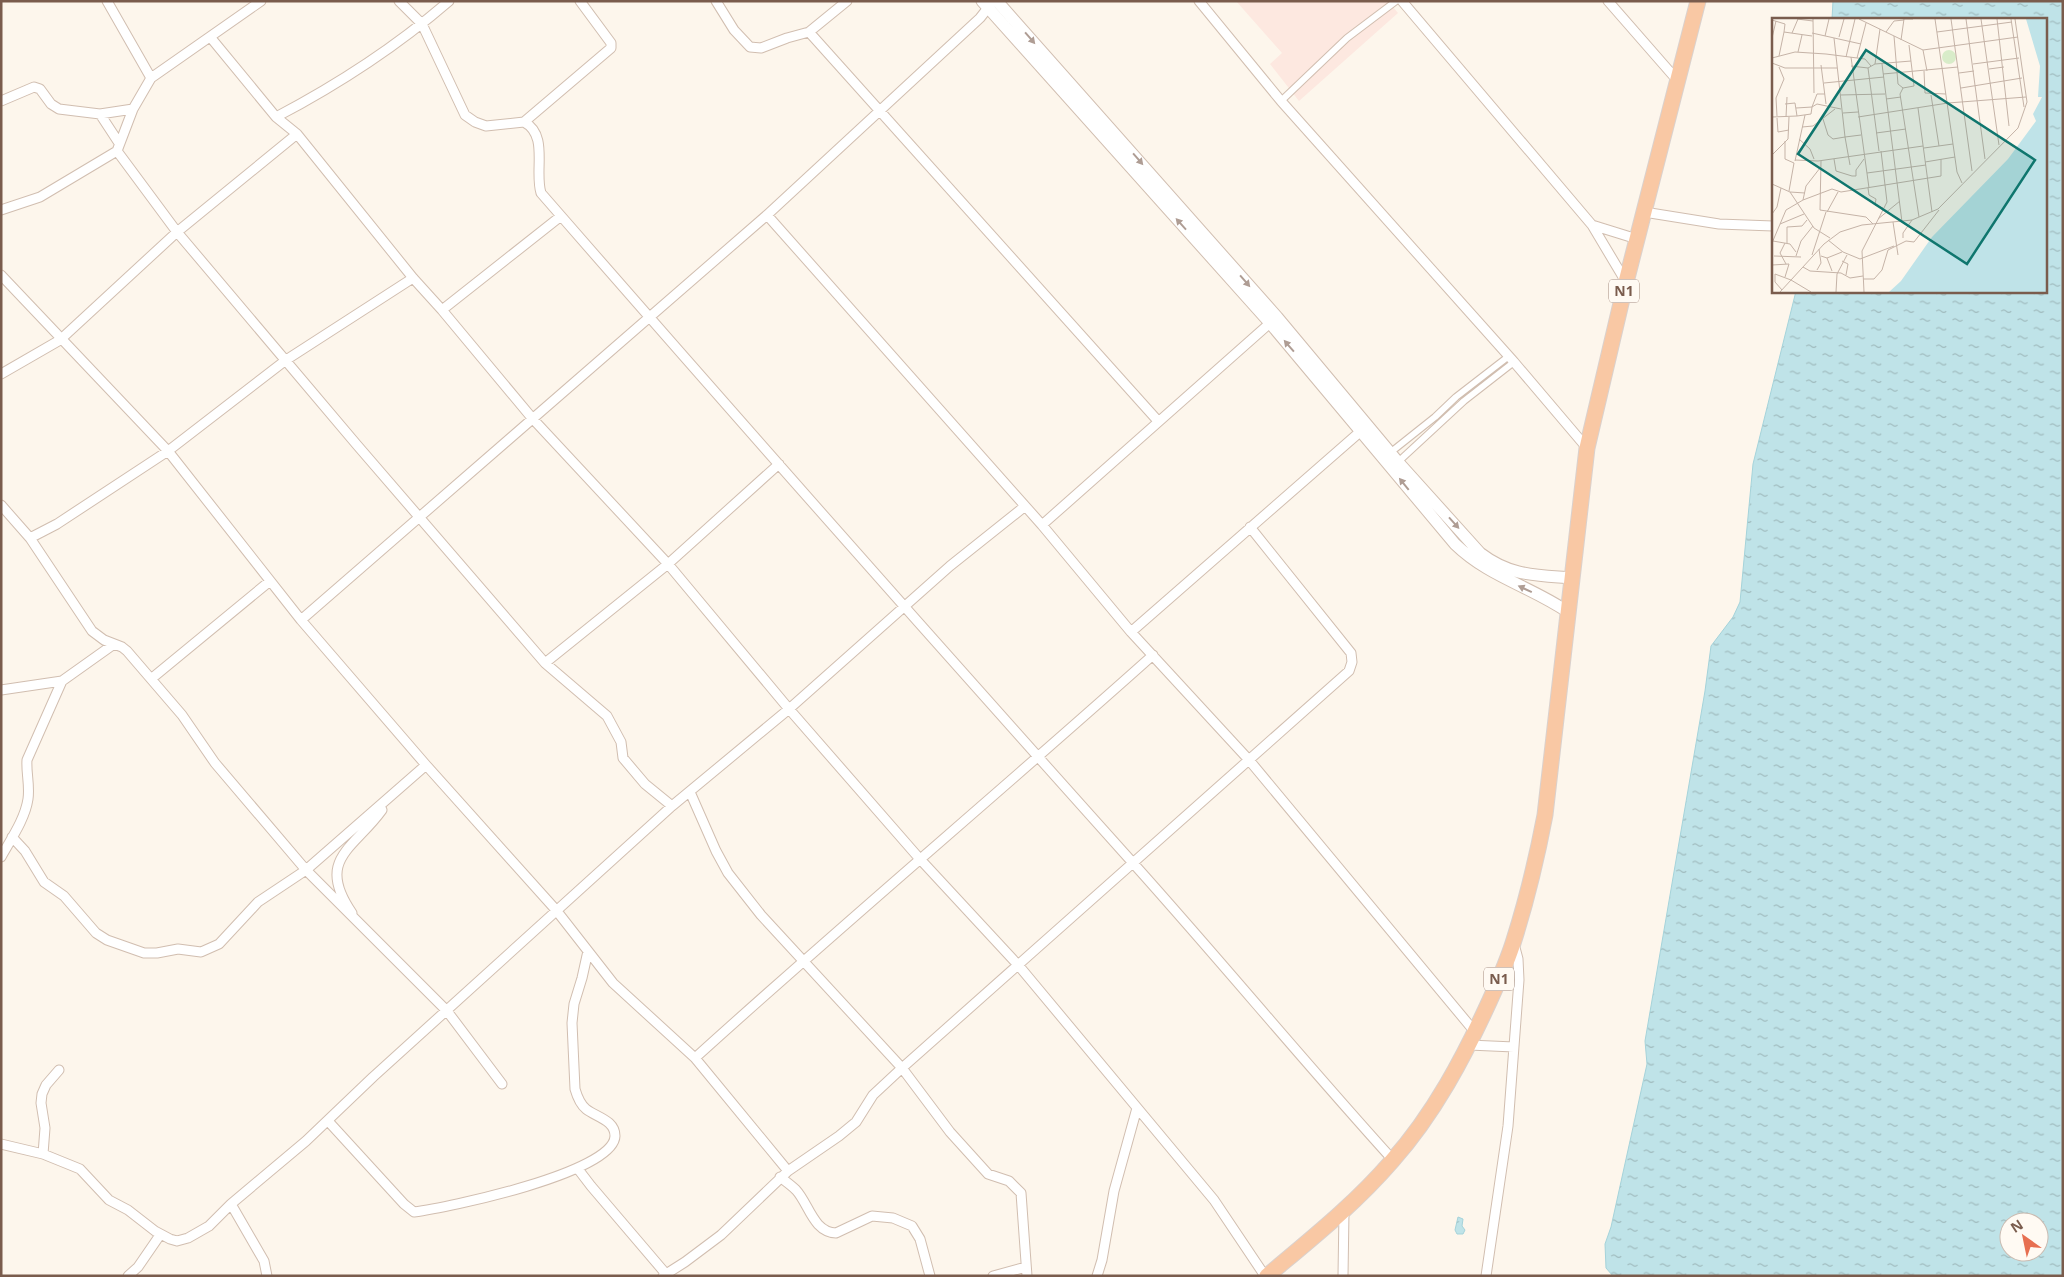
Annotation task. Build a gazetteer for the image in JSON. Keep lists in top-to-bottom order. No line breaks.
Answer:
{"streets":{"highway":["N1"]},"north":"top left"}
